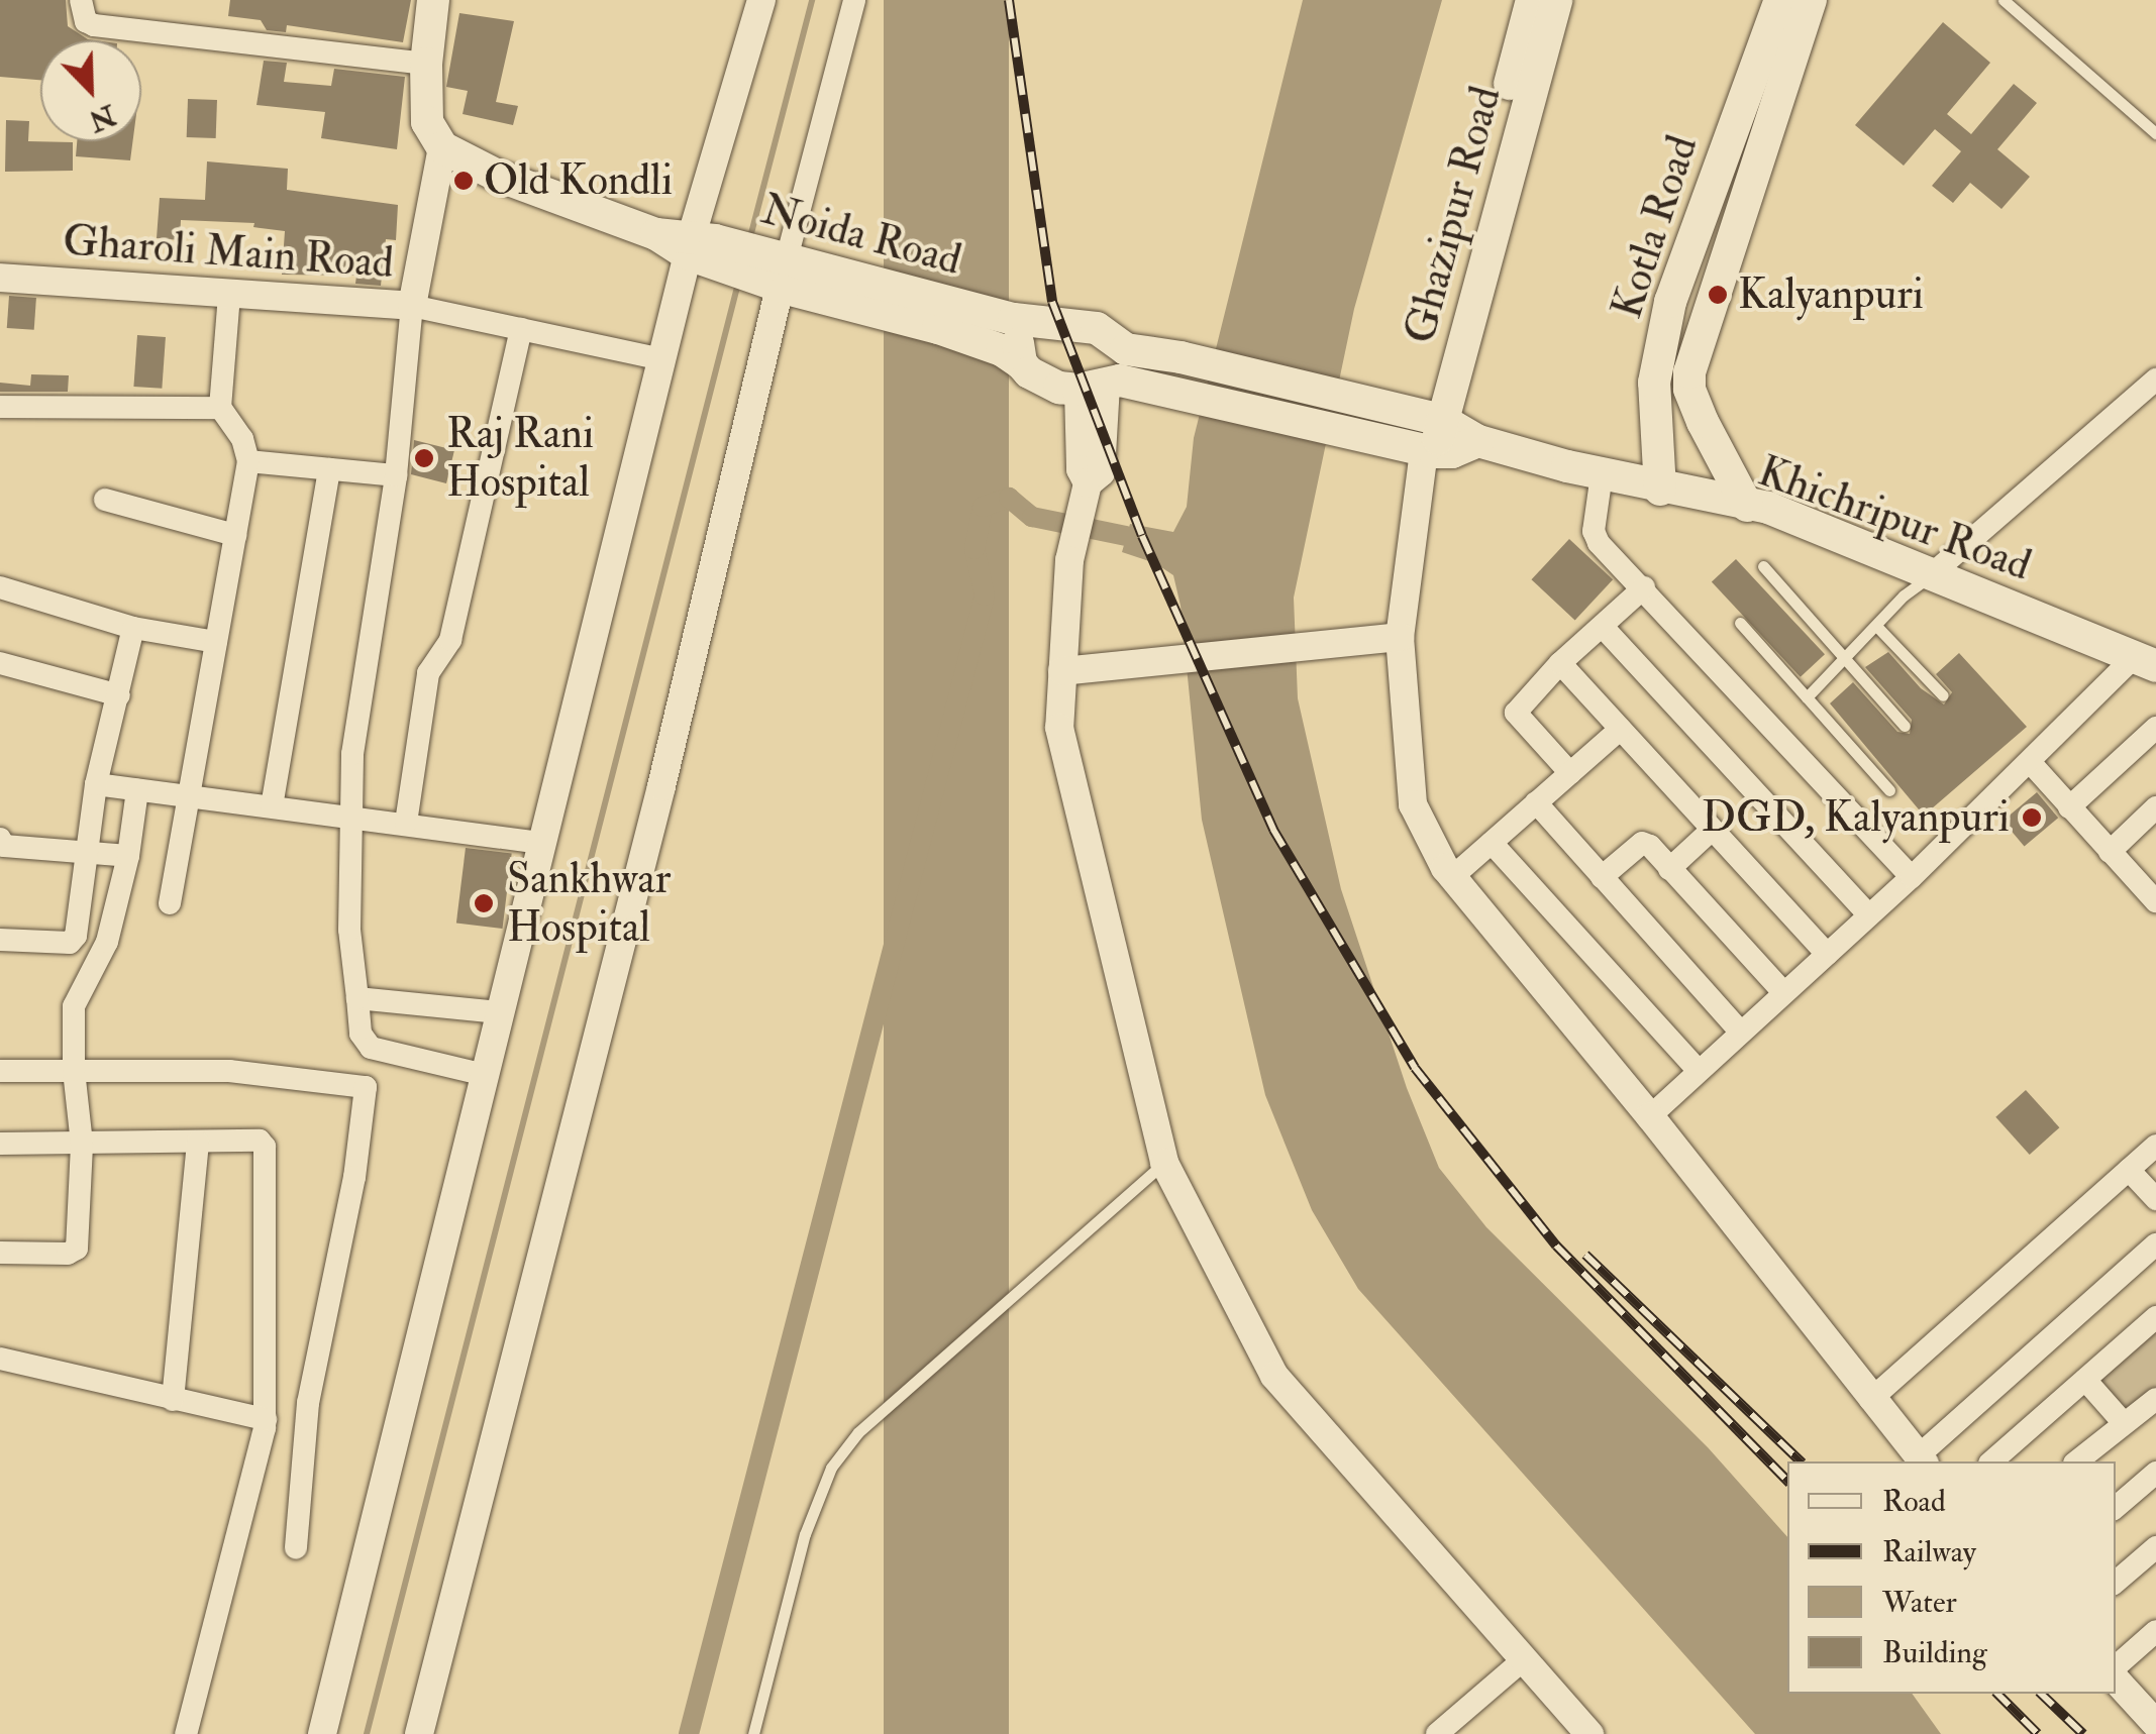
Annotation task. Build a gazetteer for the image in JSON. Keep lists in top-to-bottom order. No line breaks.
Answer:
{"streets":{"main road":["Ghazipur Road","Kotla Road","Noida Road","Khichripur Road"],"street":["Gharoli Main Road"]},"crossings":[["Ghazipur Road","Khichripur Road"],["Kotla Road","Khichripur Road"],["Noida Road","Gharoli Main Road"],["Noida Road","Khichripur Road"]],"places":["Old Kondli","Kalyanpuri","Raj Rani Hospital","DGD, Kalyanpuri","Sankhwar Hospital"],"legend":["Road","Railway","Water","Building"],"north":"bottom right"}
